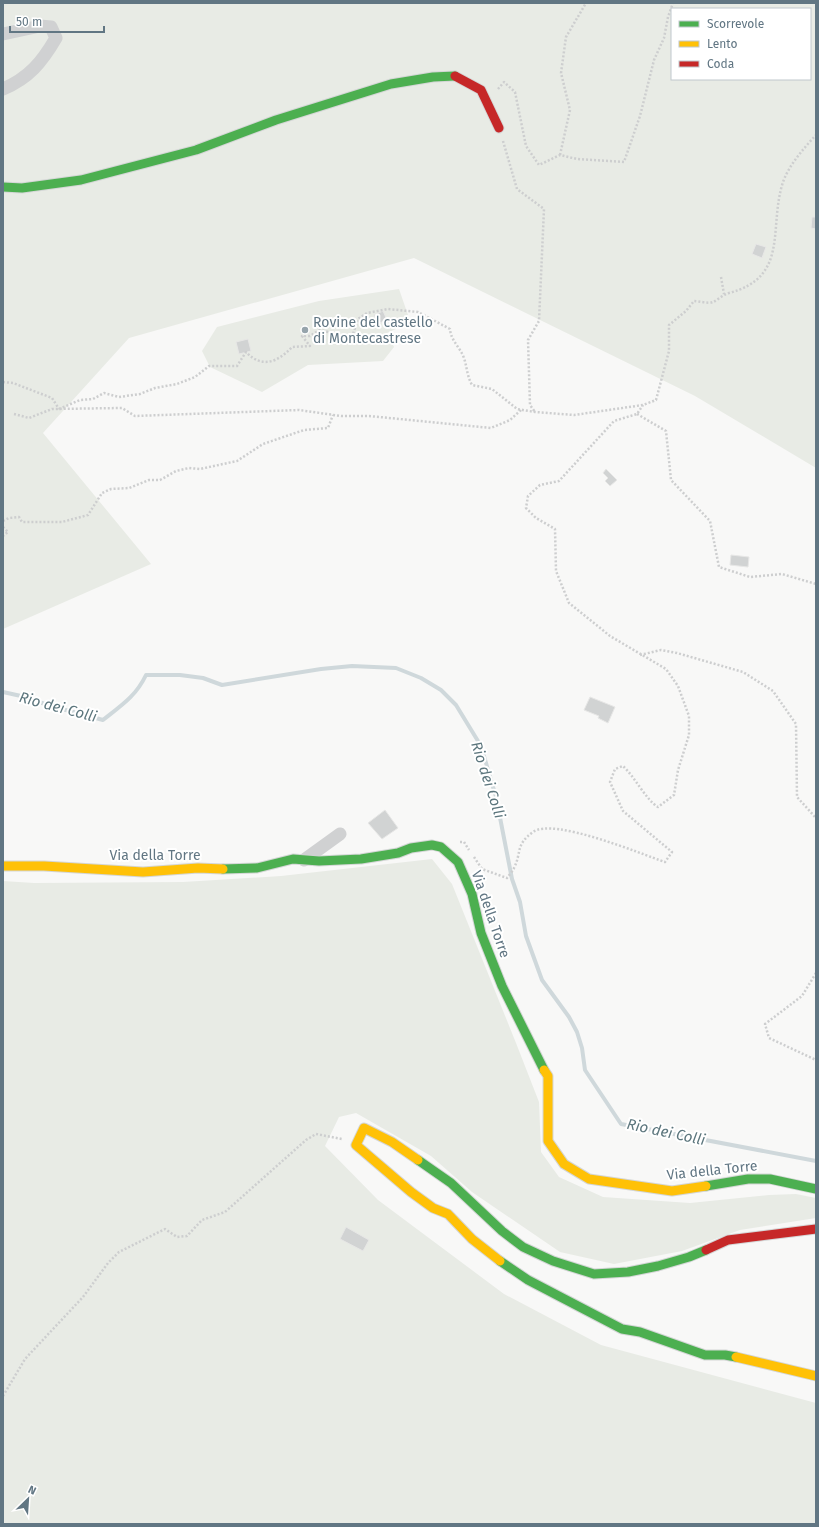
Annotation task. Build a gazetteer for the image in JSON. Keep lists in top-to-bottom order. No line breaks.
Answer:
{"streets":{"street":["Via della Torre"]},"water":["Rio dei Colli"],"places":["Rovine del castello di Montecastrese"],"legend":["Scorrevole","Lento","Coda"],"scale_bar":"50 m","north":"top right"}
